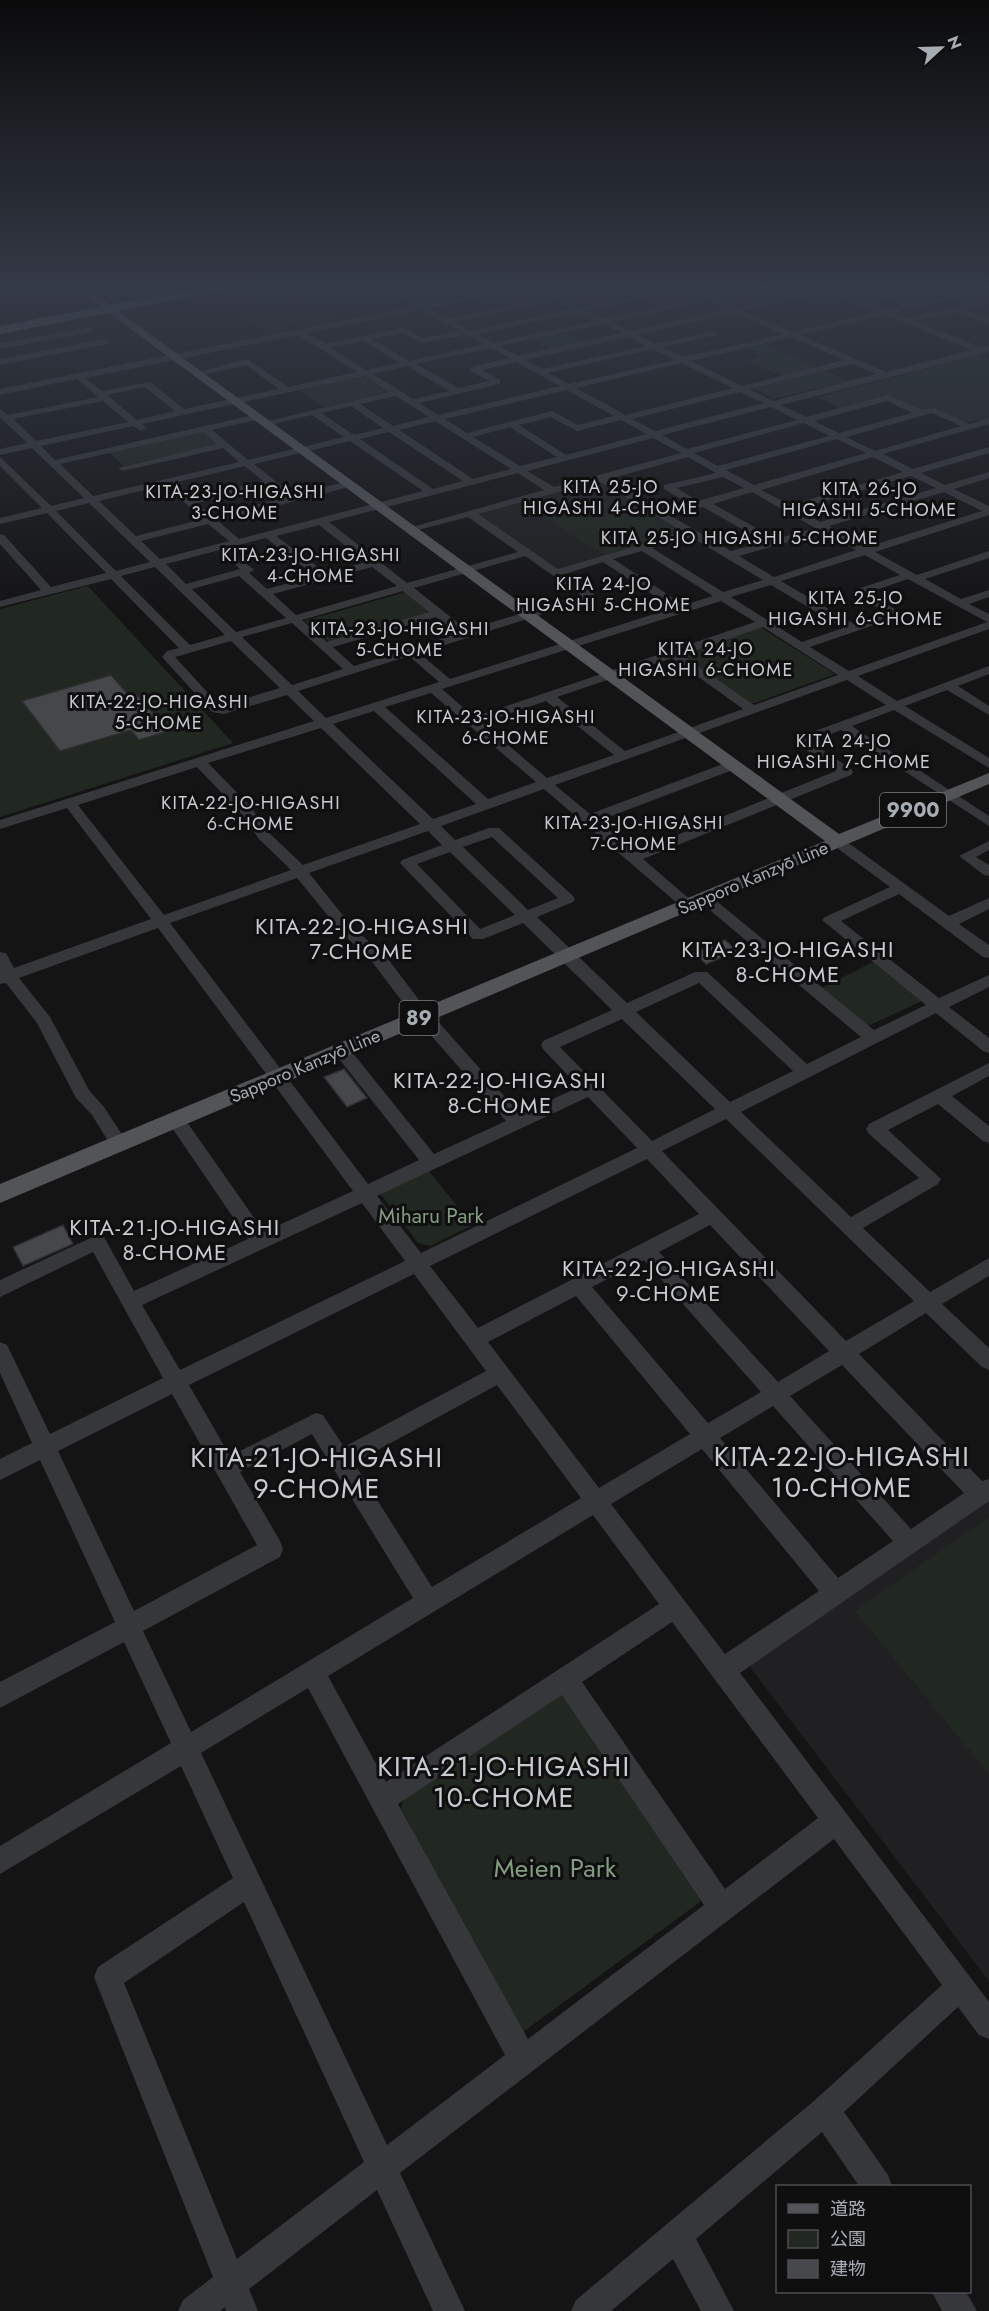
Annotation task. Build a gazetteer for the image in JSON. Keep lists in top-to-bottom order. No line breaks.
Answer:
{"streets":{"main road":["9900","Sapporo Kanzyō Line","89"]},"crossings":[["9900","Sapporo Kanzyō Line"]],"districts":["KITA 25-JO HIGASHI 4-CHOME","KITA 26-JO HIGASHI 5-CHOME","KITA-23-JO-HIGASHI 3-CHOME","KITA 25-JO HIGASHI 5-CHOME","KITA-23-JO-HIGASHI 4-CHOME","KITA 24-JO HIGASHI 5-CHOME","KITA 25-JO HIGASHI 6-CHOME","KITA-23-JO-HIGASHI 5-CHOME","KITA 24-JO HIGASHI 6-CHOME","KITA-22-JO-HIGASHI 5-CHOME","KITA-23-JO-HIGASHI 6-CHOME","KITA 24-JO HIGASHI 7-CHOME","KITA-22-JO-HIGASHI 6-CHOME","KITA-23-JO-HIGASHI 7-CHOME","KITA-22-JO-HIGASHI 7-CHOME","KITA-23-JO-HIGASHI 8-CHOME","KITA-22-JO-HIGASHI 8-CHOME","KITA-21-JO-HIGASHI 8-CHOME","KITA-22-JO-HIGASHI 9-CHOME","KITA-22-JO-HIGASHI 10-CHOME","KITA-21-JO-HIGASHI 9-CHOME","KITA-21-JO-HIGASHI 10-CHOME"],"parks":["Miharu Park","Meien Park"],"legend":["道路","公園","建物"],"north":"right"}
